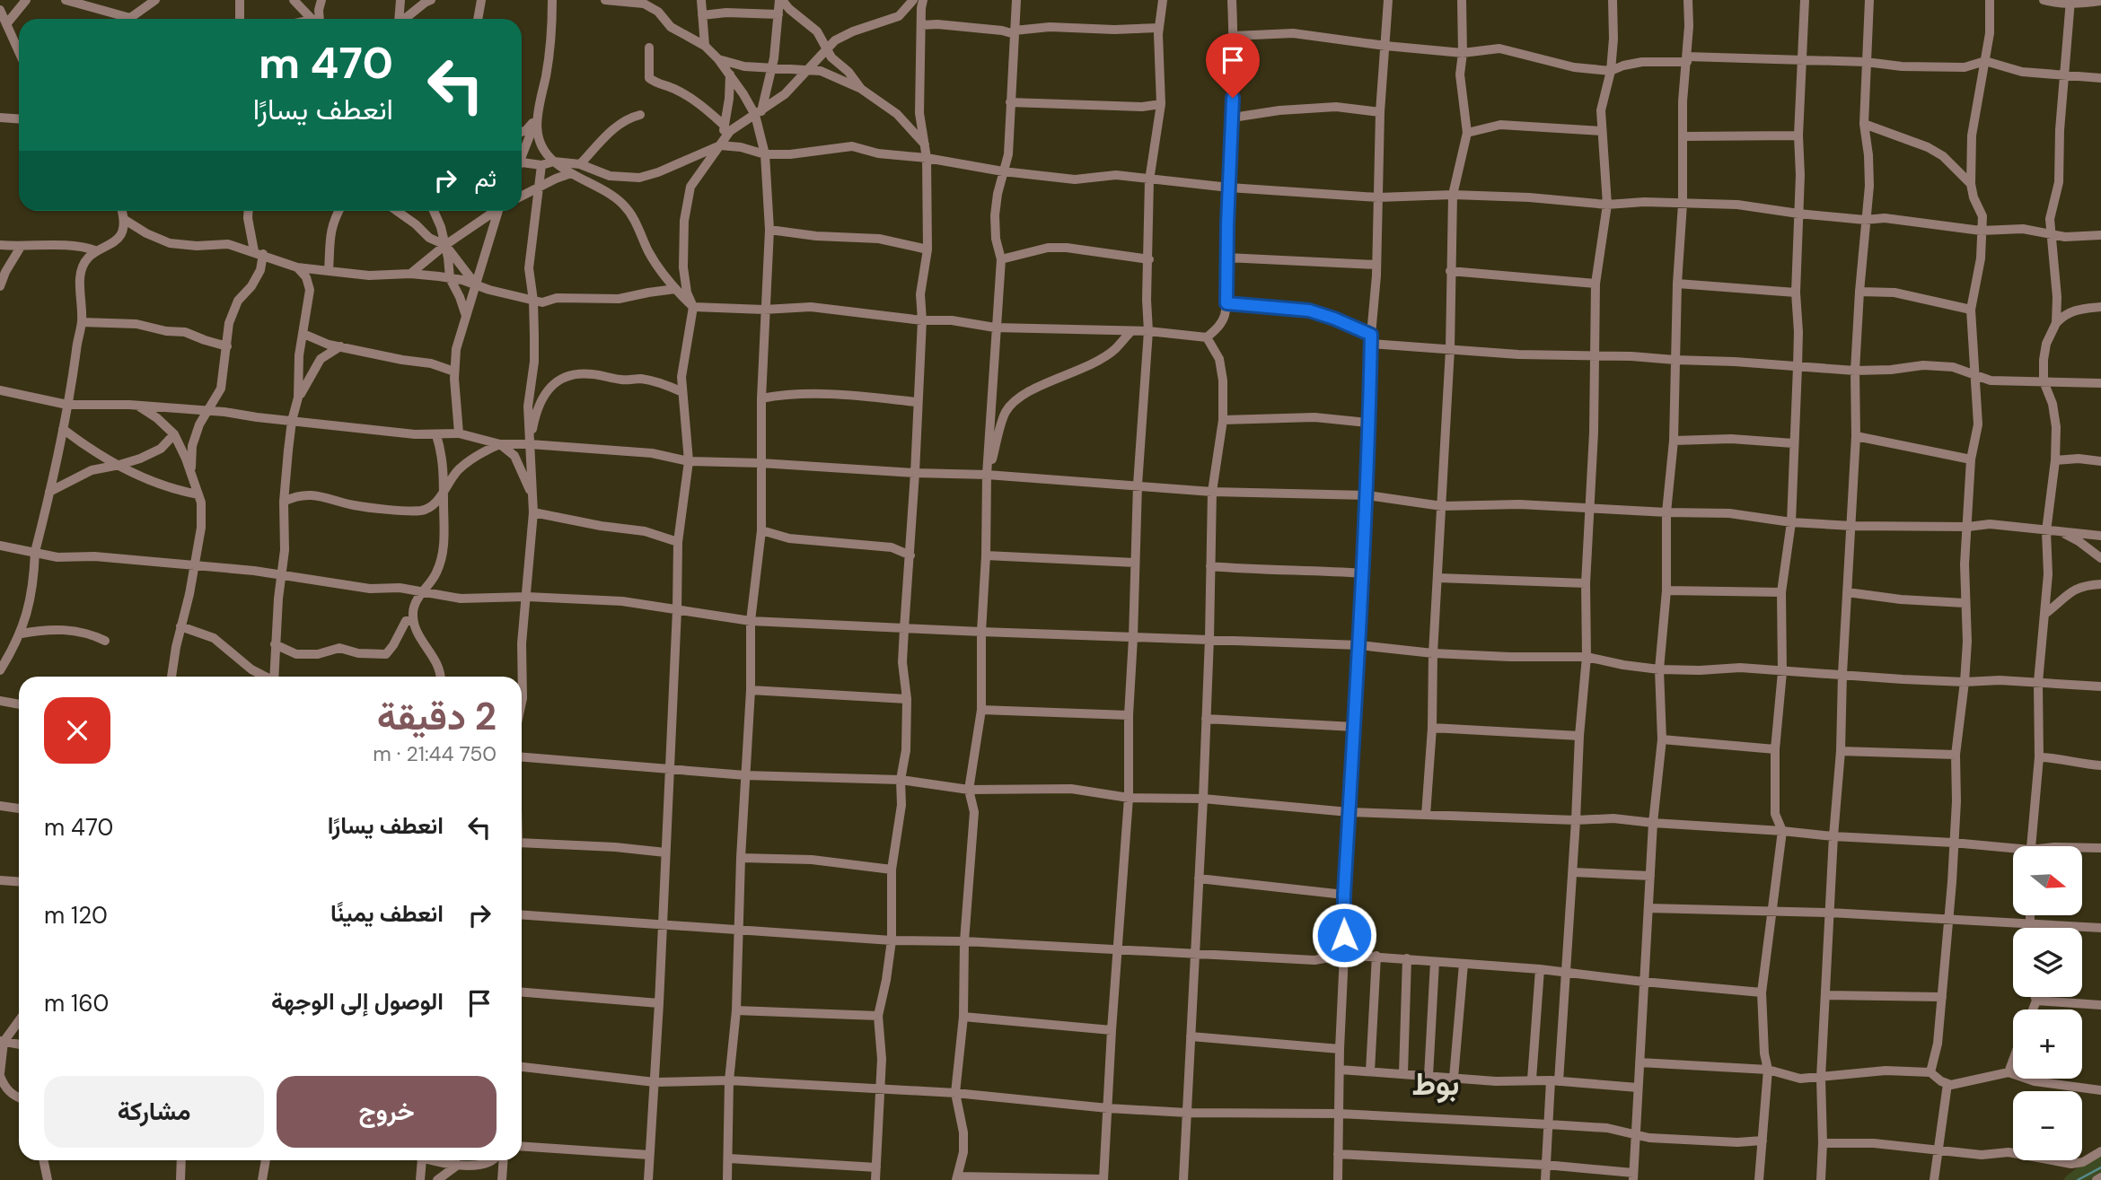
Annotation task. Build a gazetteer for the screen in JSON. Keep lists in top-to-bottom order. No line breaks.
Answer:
{"districts":["بوط"],"north":"right","page":{"turn":["470 m","انعطف يسارًا"],"then":"ثم","heading":["2 دقيقة","750 m · 21:44"],"list":[{"name":"انعطف يسارًا","value":"470 m"},{"name":"انعطف يمينًا","value":"120 m"},{"name":"الوصول إلى الوجهة","value":"160 m"}],"map_buttons":["+","−"],"buttons":["خروج","مشاركة"]}}
